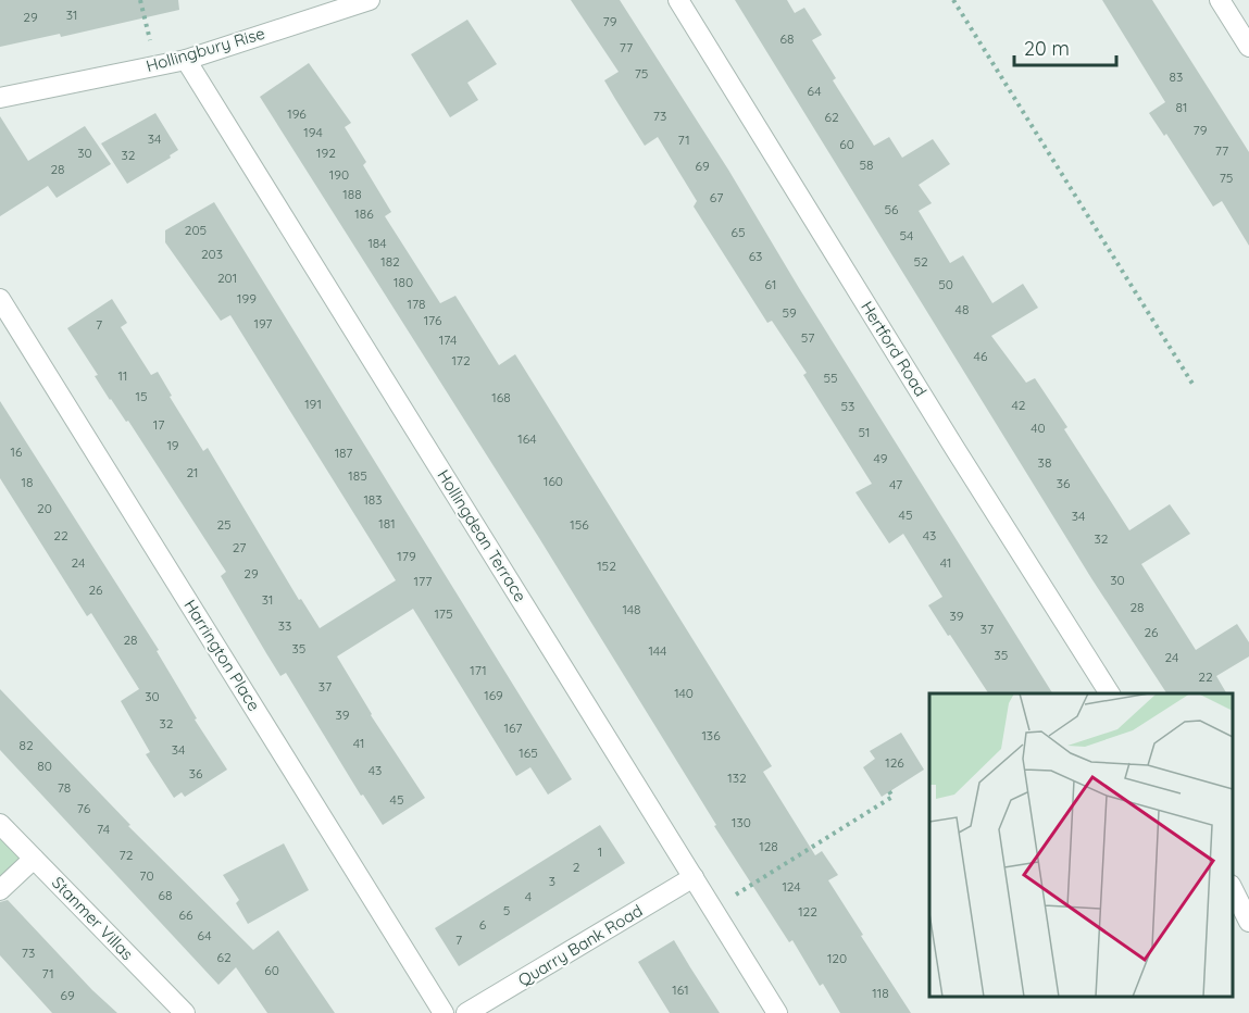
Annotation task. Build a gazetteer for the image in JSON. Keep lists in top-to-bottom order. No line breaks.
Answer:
{"streets":{"street":["Hollingbury Rise","Hertford Road","Hollingdean Terrace","Harrington Place","Stanmer Villas","Quarry Bank Road"]},"crossings":[["Hollingbury Rise","Hollingdean Terrace"],["Hollingdean Terrace","Quarry Bank Road"]],"house_numbers":["31","29","79","68","77","75","83","64","81","196","73","62","79","194","34","71","60","77","30","192","32","58","69","28","190","75","188","67","56","186","205","65","54","184","203","63","182","52","201","180","61","50","199","178","48","59","176","197","7","57","174","46","172","11","55","15","168","191","42","53","17","40","51","164","19","16","187","49","38","21","185","160","18","36","47","183","20","45","34","181","25","156","22","43","32","27","179","24","41","152","29","30","177","26","31","28","148","175","39","33","37","26","28","35","144","35","24","171","22","37","140","169","30","39","32","167","136","41","82","34","165","126","80","43","36","132","78","45","76","130","74","128","1","72","2","70","3","124","68","4","5","122","66","6","64","7","73","62","120","60","71","161","118","69"],"scale_bar":"20 m"}
